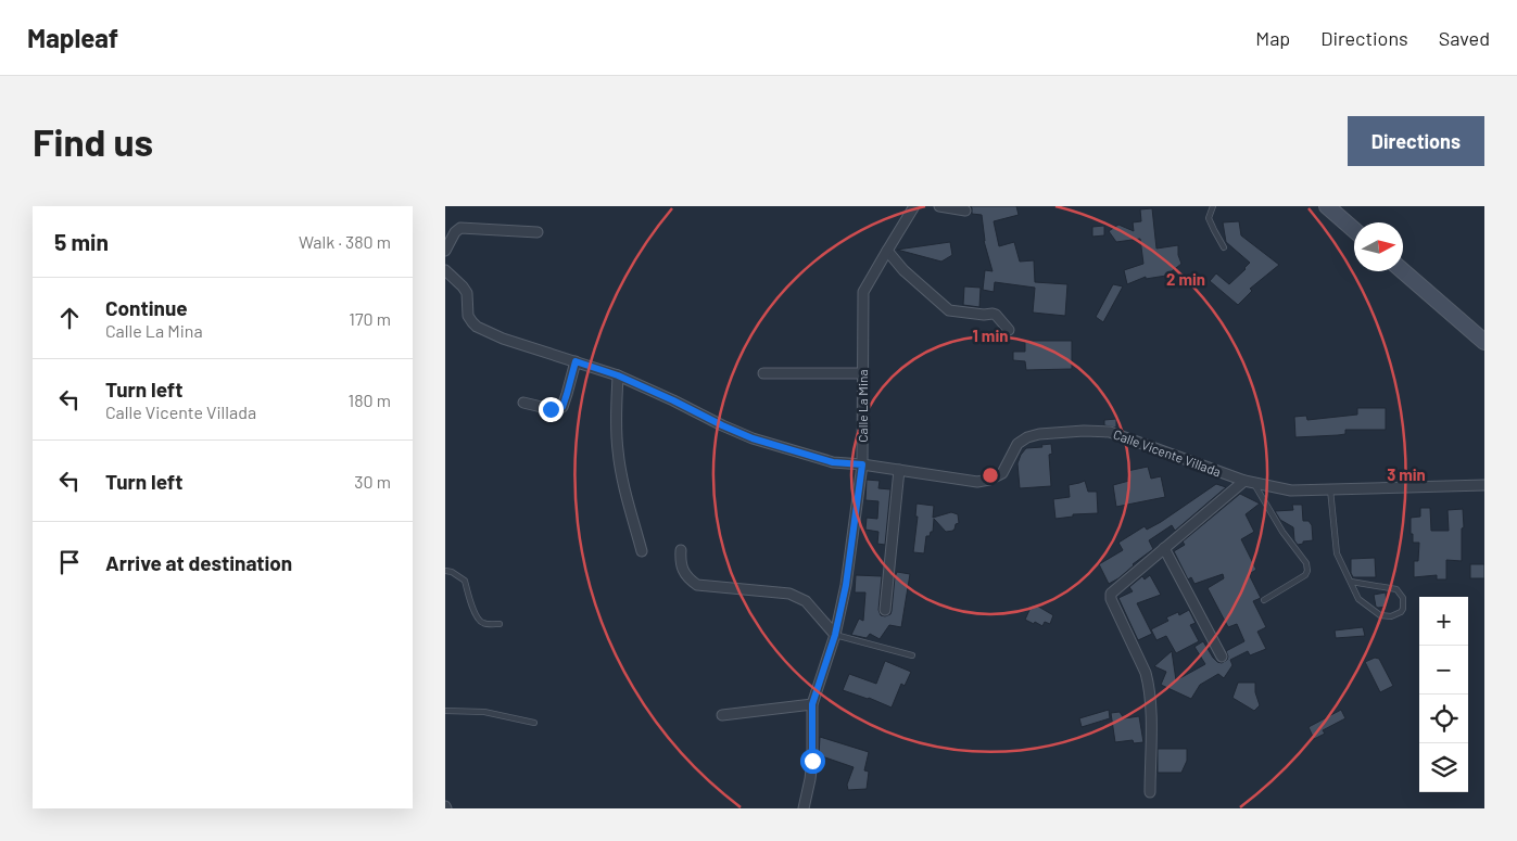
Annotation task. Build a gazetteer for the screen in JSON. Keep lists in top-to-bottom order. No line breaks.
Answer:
{"streets":{"street":["Calle La Mina","Calle Vicente Villada"]},"crossings":[["Calle La Mina","Calle Vicente Villada"]],"north":"right","page":{"header":"Mapleaf","nav":["Map","Directions","Saved"],"buttons":"Directions","title":"Find us","heading":["5 min","Walk · 380 m"],"list":[["Continue","Calle La Mina","170 m"],["Turn left","Calle Vicente Villada","180 m"],["Turn left","30 m"],"Arrive at destination"],"map_buttons":["+","−"]},"rings":["2 min","1 min","3 min"]}
